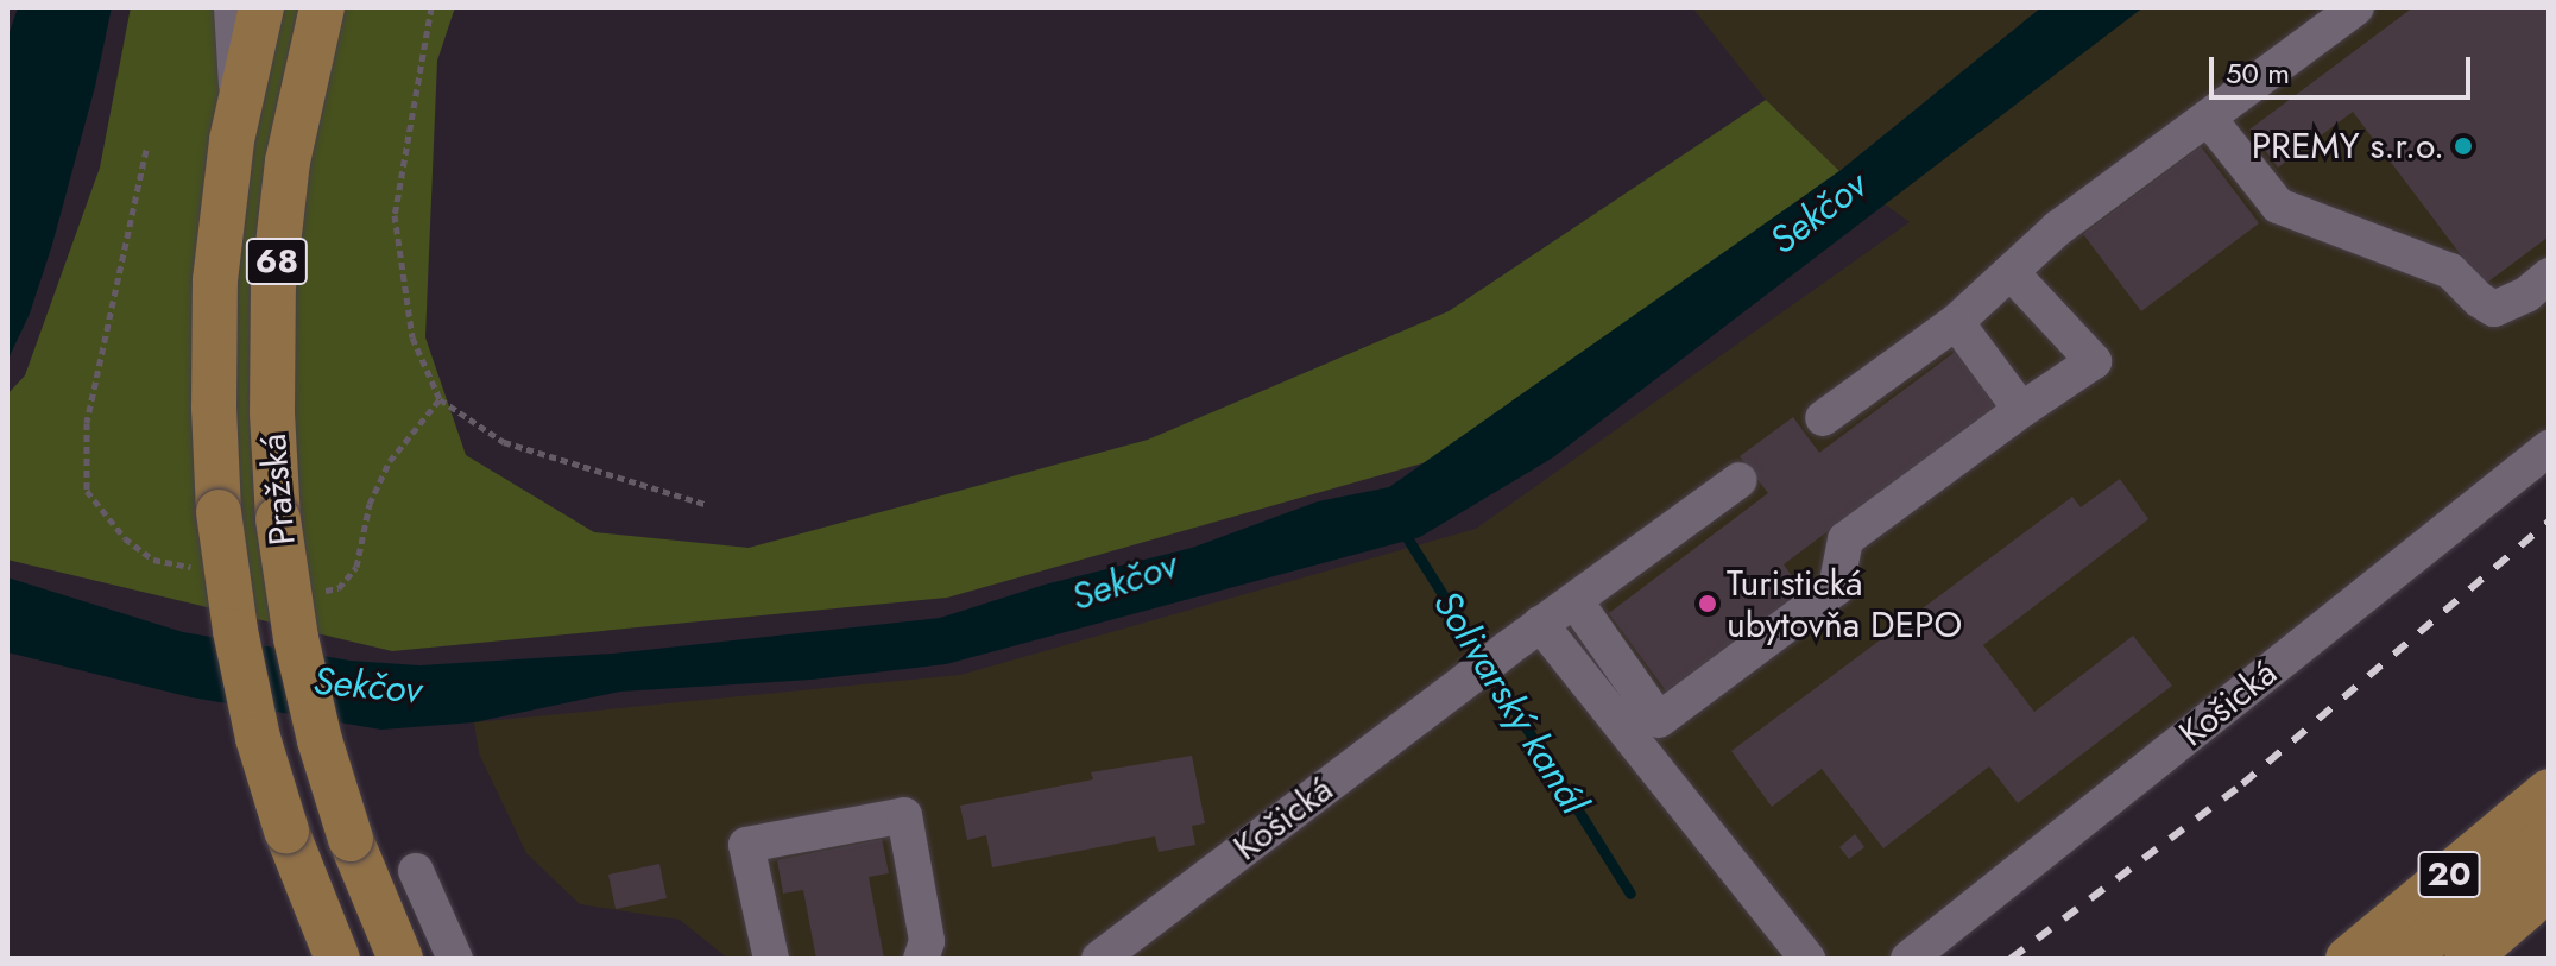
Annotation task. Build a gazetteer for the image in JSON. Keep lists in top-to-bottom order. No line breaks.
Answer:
{"streets":{"main road":["68","Pražská","20"],"street":["Košická"]},"water":["Sekčov","Solivarský kanál"],"places":["PREMY s.r.o.","Turistická ubytovňa DEPO"],"scale_bar":"50 m"}
